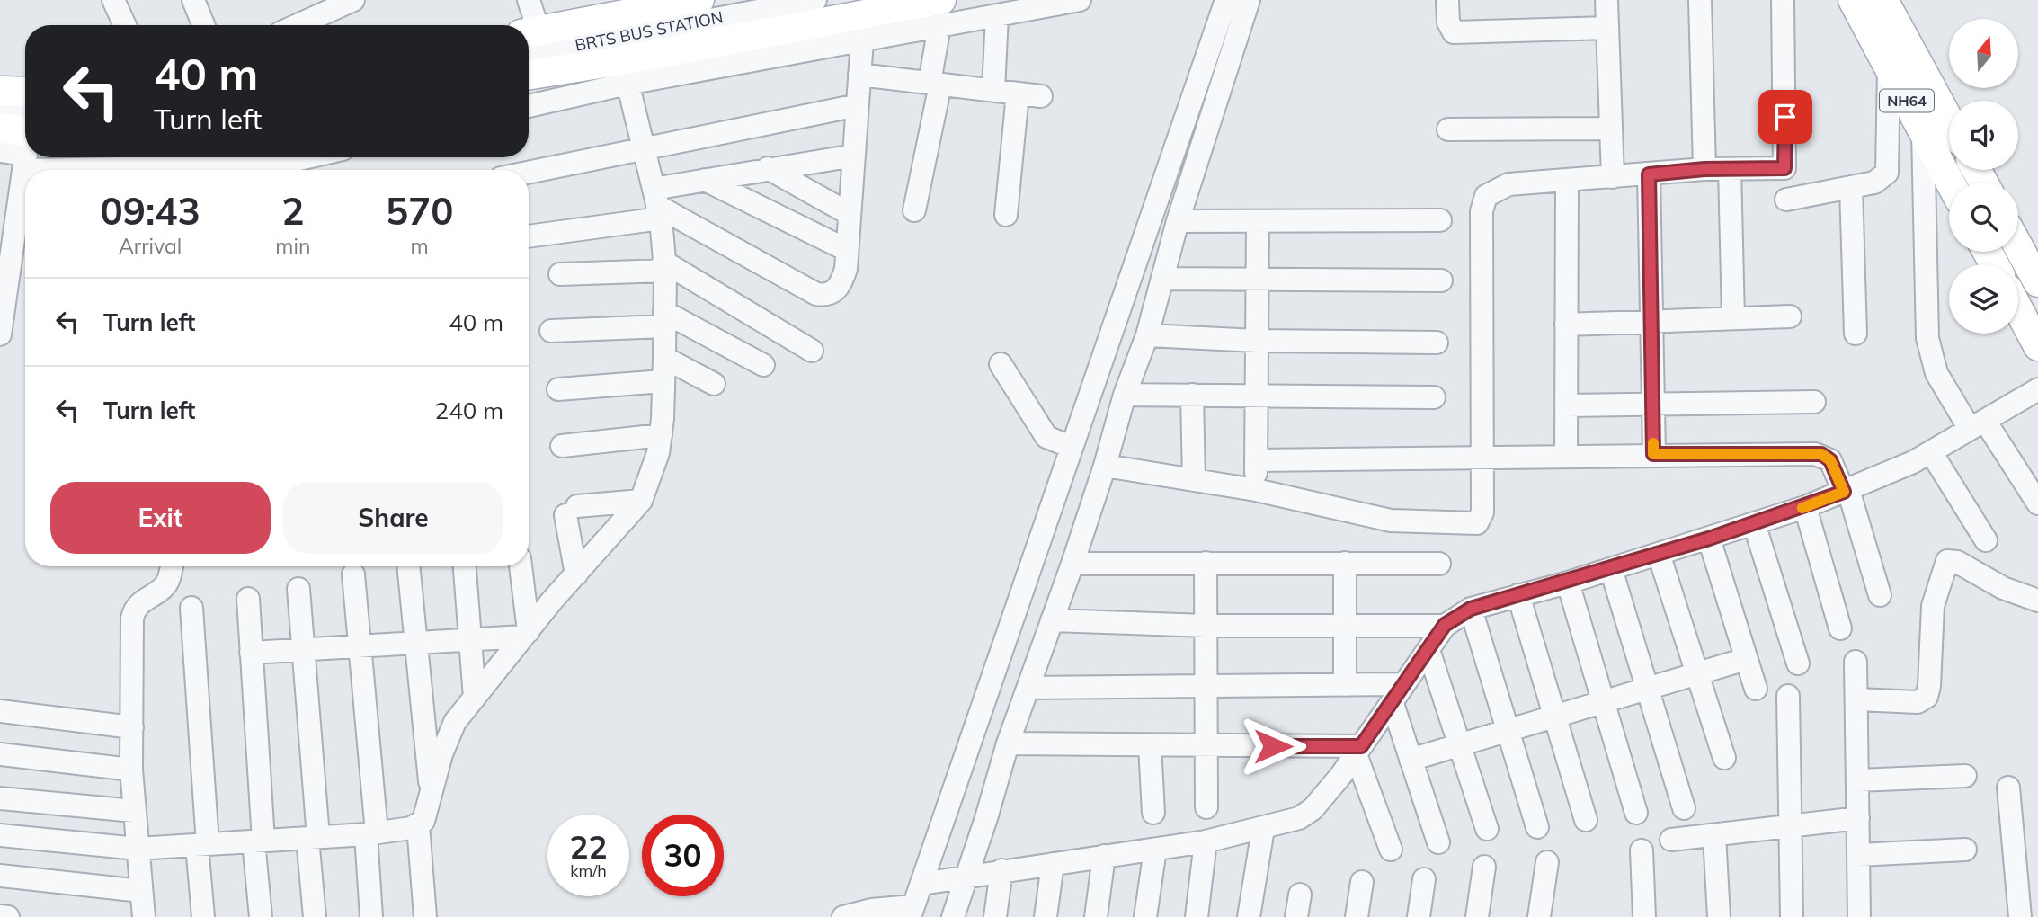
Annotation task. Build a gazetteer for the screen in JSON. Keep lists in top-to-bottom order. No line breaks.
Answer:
{"streets":{"main road":["NH64"],"street":["BRTS BUS STATION"]},"north":"top","page":{"turn":["40 m","Turn left"],"eta":["09:43","Arrival","2","min","570","m"],"list":[{"name":"Turn left","value":"40 m"},{"name":"Turn left","value":"240 m"}],"buttons":["Exit","Share"],"speed":"22 km/h","limit":"30"}}
